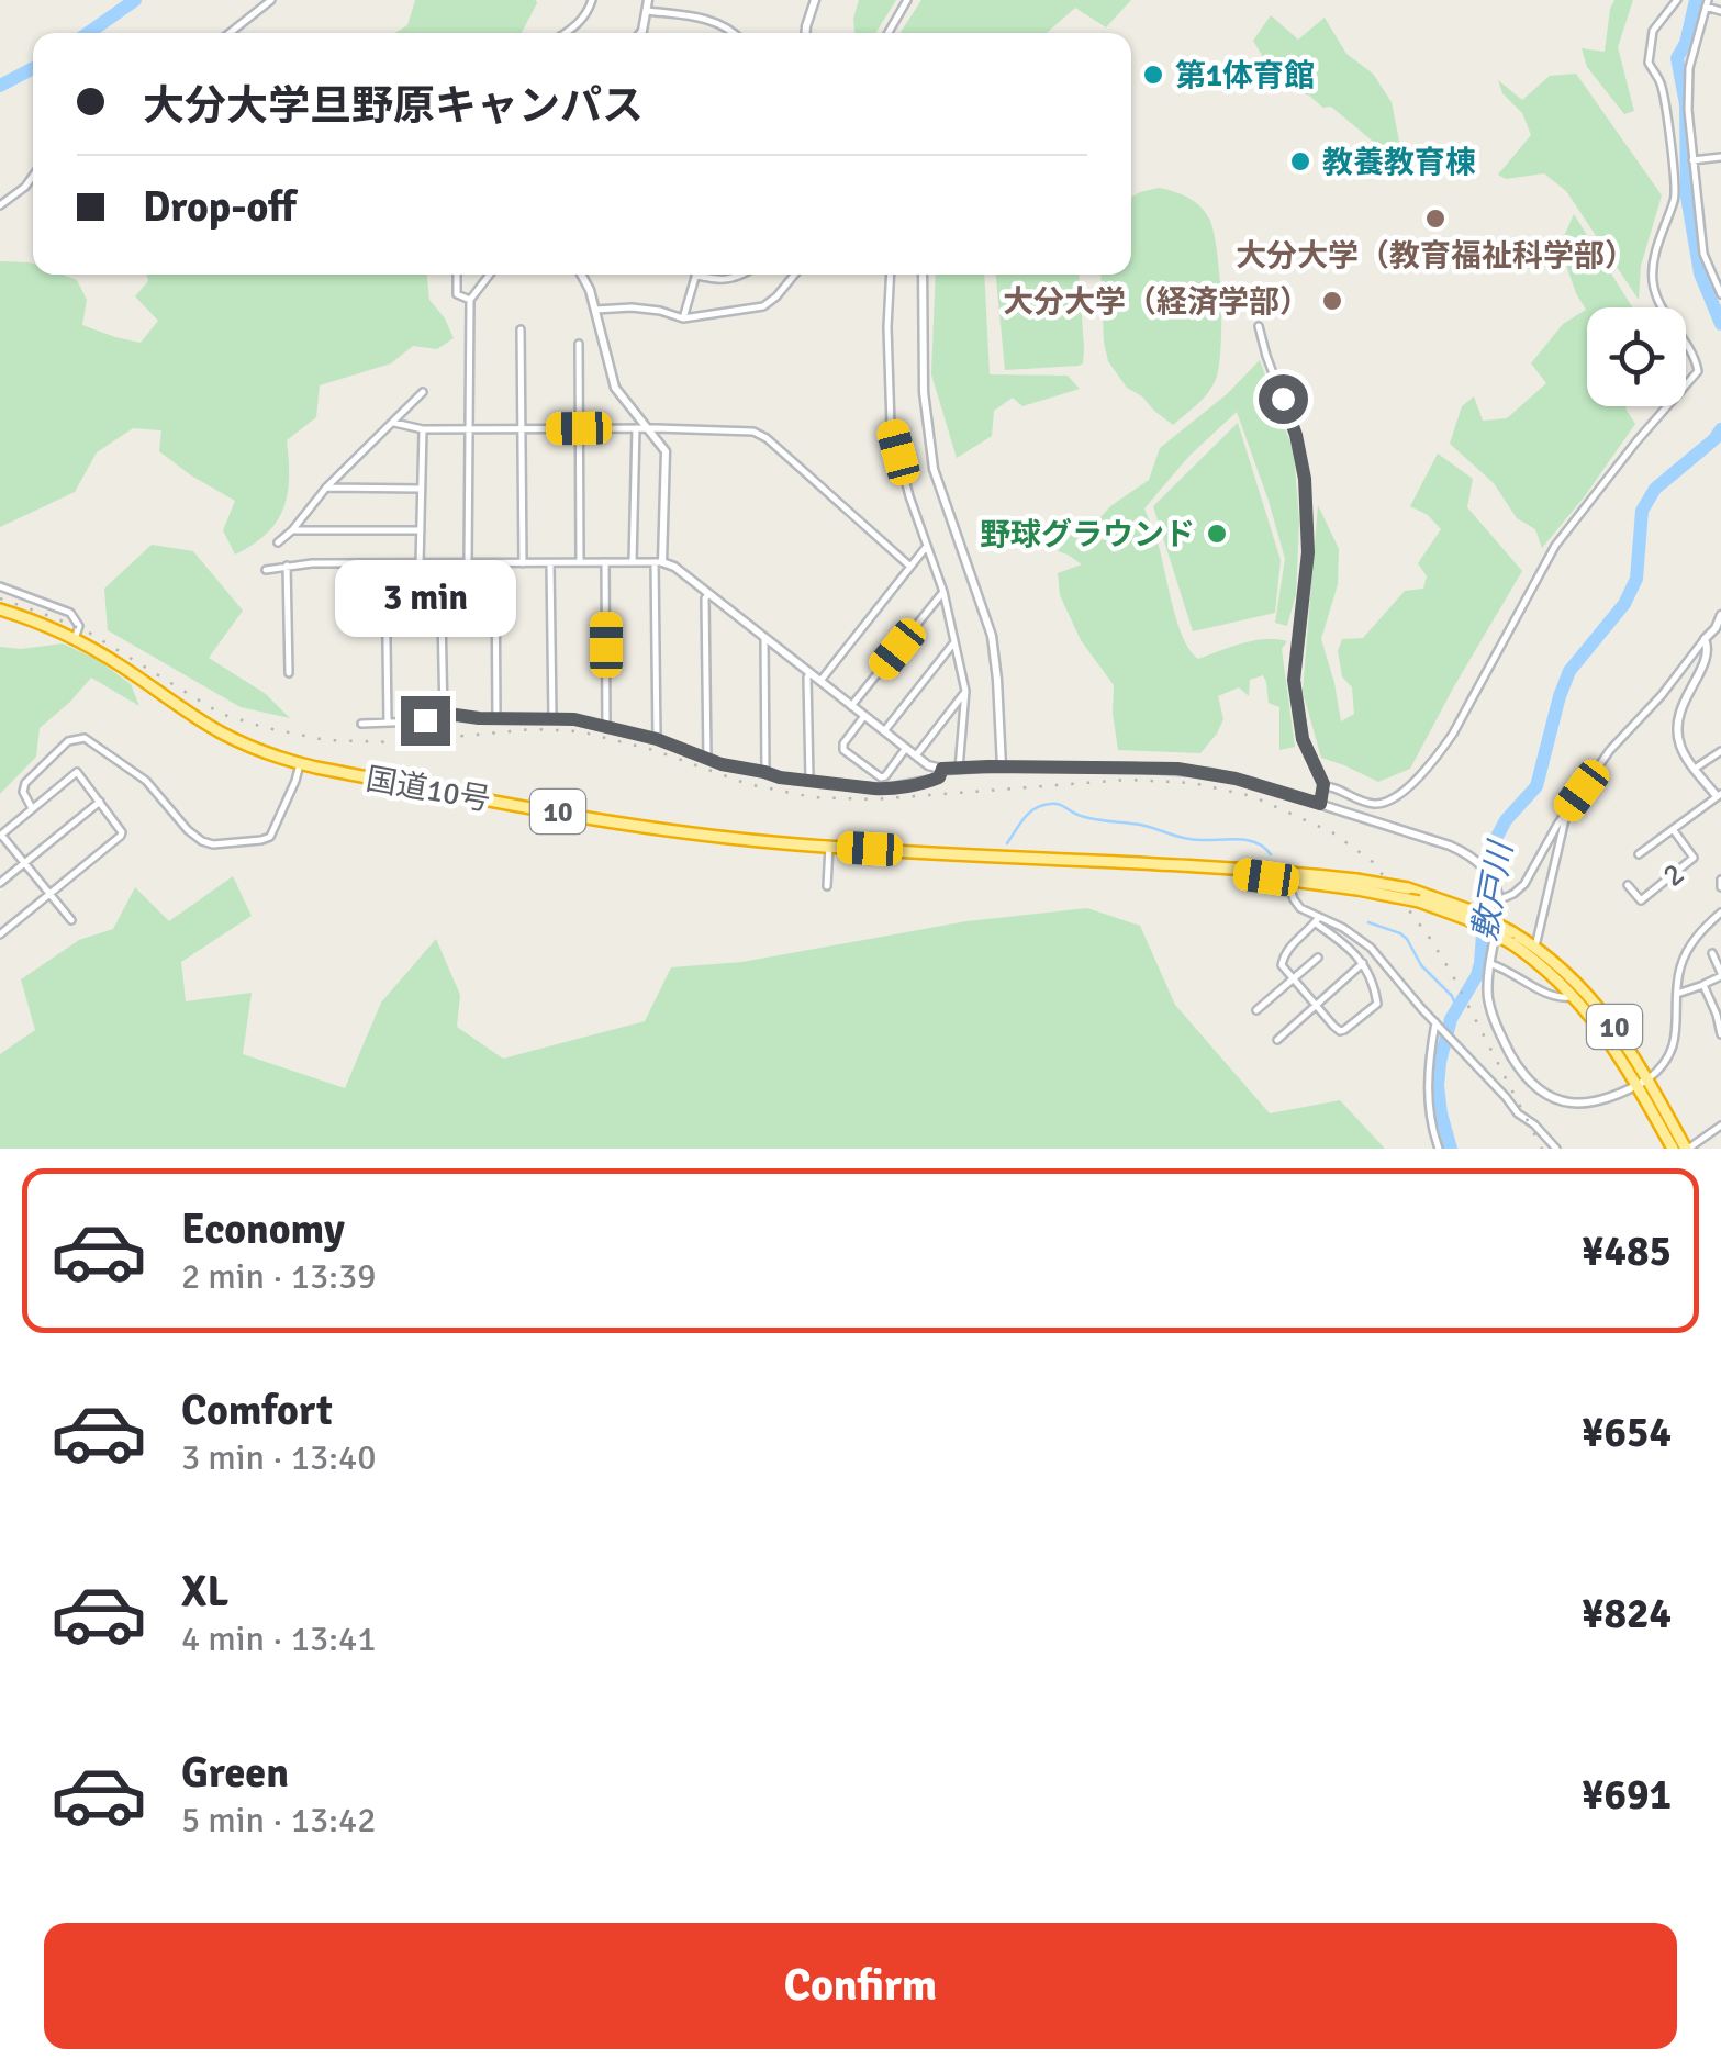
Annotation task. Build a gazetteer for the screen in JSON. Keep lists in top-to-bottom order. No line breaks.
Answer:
{"streets":{"highway":["国道10号","10"],"street":["2"]},"water":["敷戸川"],"places":["第1体育館","教養教育棟","大分大学（教育福祉科学部）","大分大学（経済学部）","野球グラウンド"],"page":{"banner":["大分大学旦野原キャンパス","Drop-off"],"bubble":"3 min","list":[{"name":"Economy","note":"2 min · 13:39","value":"¥485"},{"name":"Comfort","note":"3 min · 13:40","value":"¥654"},{"name":"XL","note":"4 min · 13:41","value":"¥824"},{"name":"Green","note":"5 min · 13:42","value":"¥691"}],"buttons":"Confirm"}}
